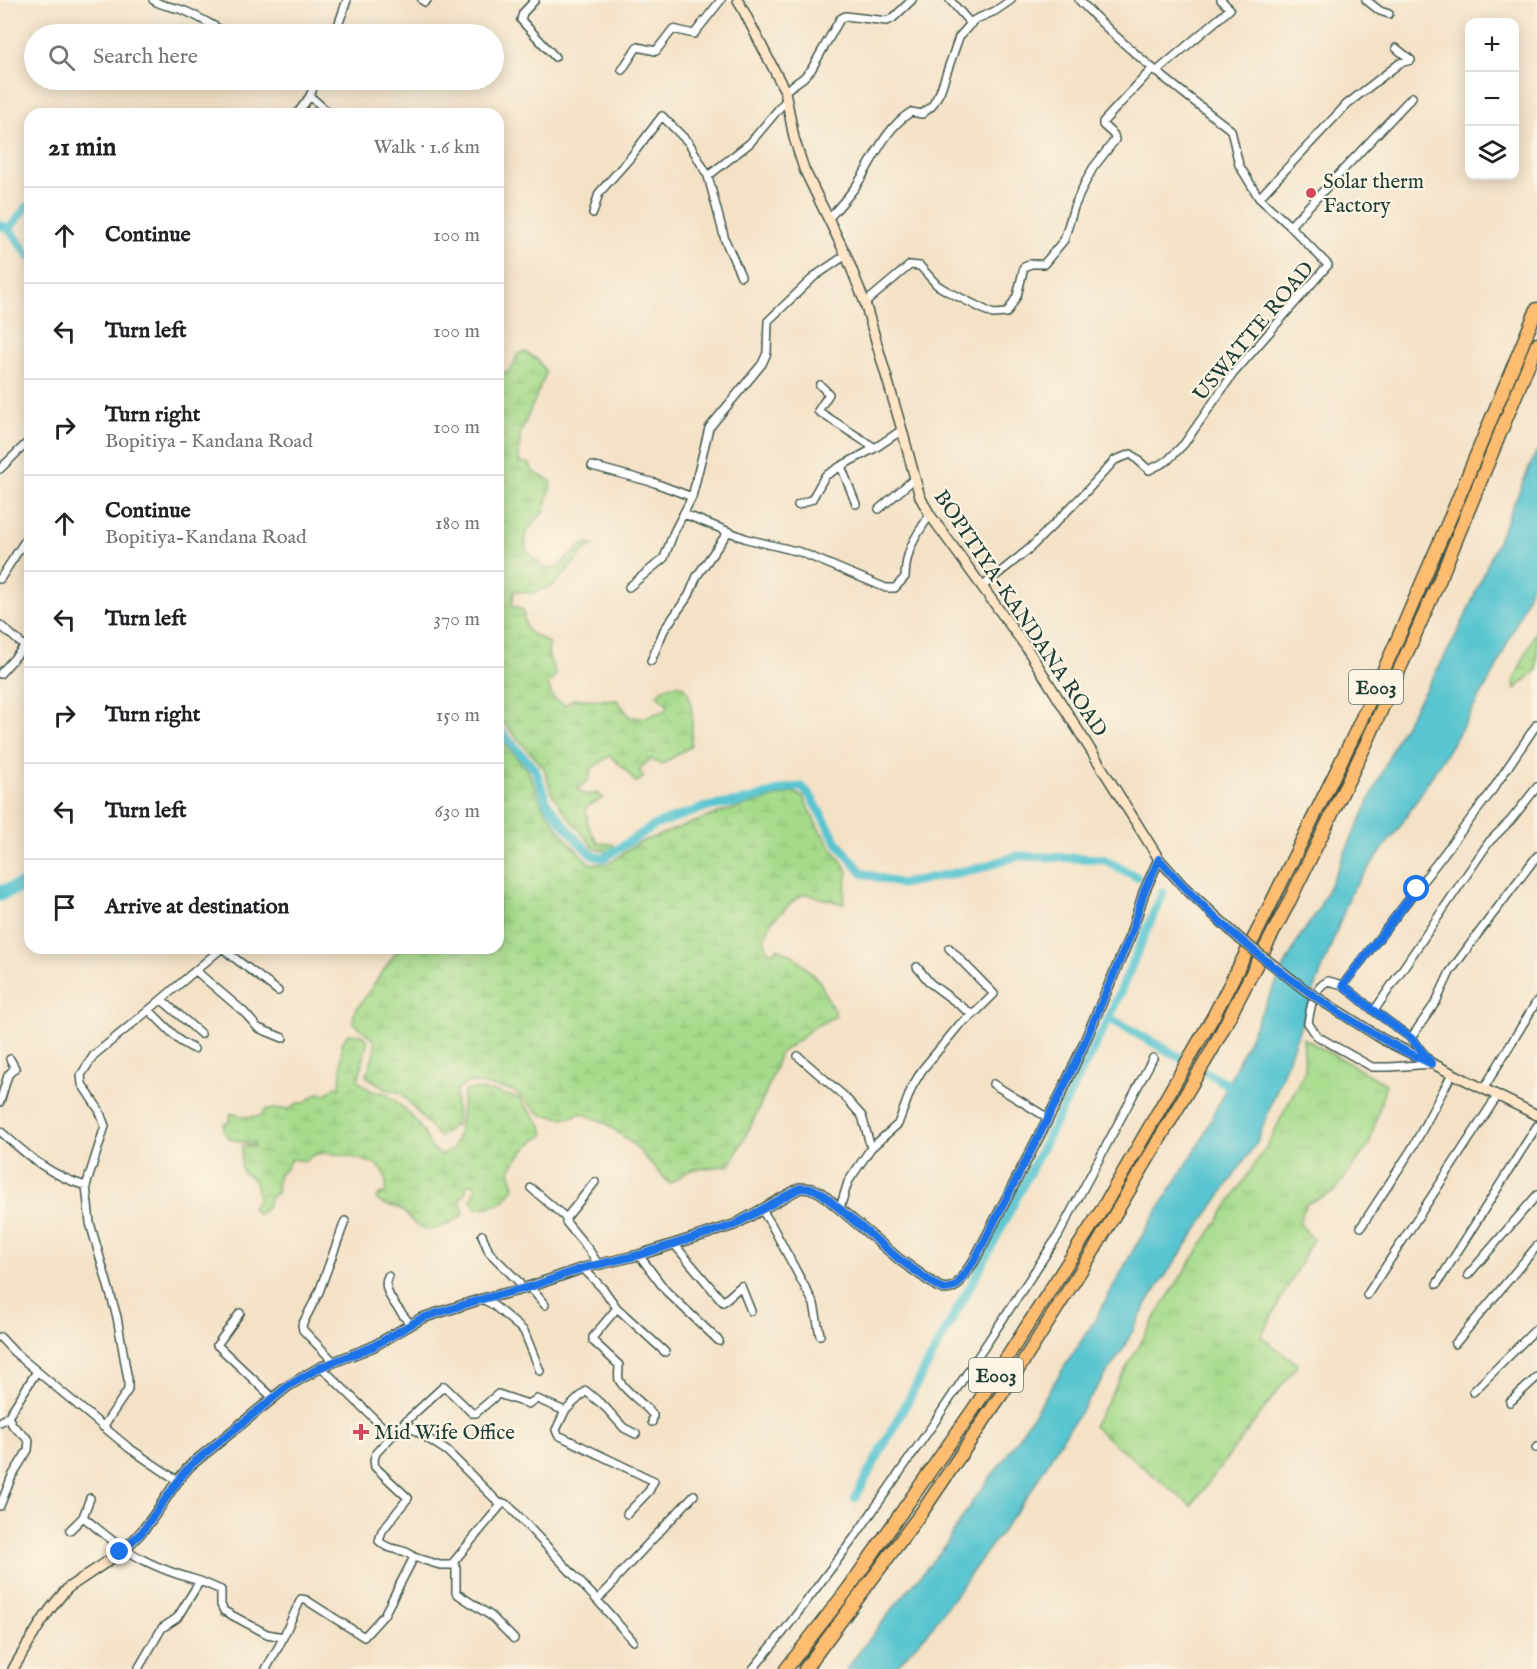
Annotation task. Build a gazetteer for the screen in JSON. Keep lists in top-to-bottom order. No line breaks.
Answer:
{"streets":{"highway":["E003"],"street":["USWATTE ROAD","BOPITIYA-KANDANA ROAD"]},"crossings":[["USWATTE ROAD","BOPITIYA-KANDANA ROAD"]],"places":{"other":["Solar therm Factory"],"health":["Mid Wife Office"]},"page":{"map_buttons":["+","−"],"search":"Search here","heading":["21 min","Walk · 1.6 km"],"list":[["Continue","100 m"],["Turn left","100 m"],["Turn right","Bopitiya – Kandana Road","100 m"],["Continue","Bopitiya-Kandana Road","180 m"],["Turn left","370 m"],["Turn right","150 m"],["Turn left","630 m"],"Arrive at destination"]}}
